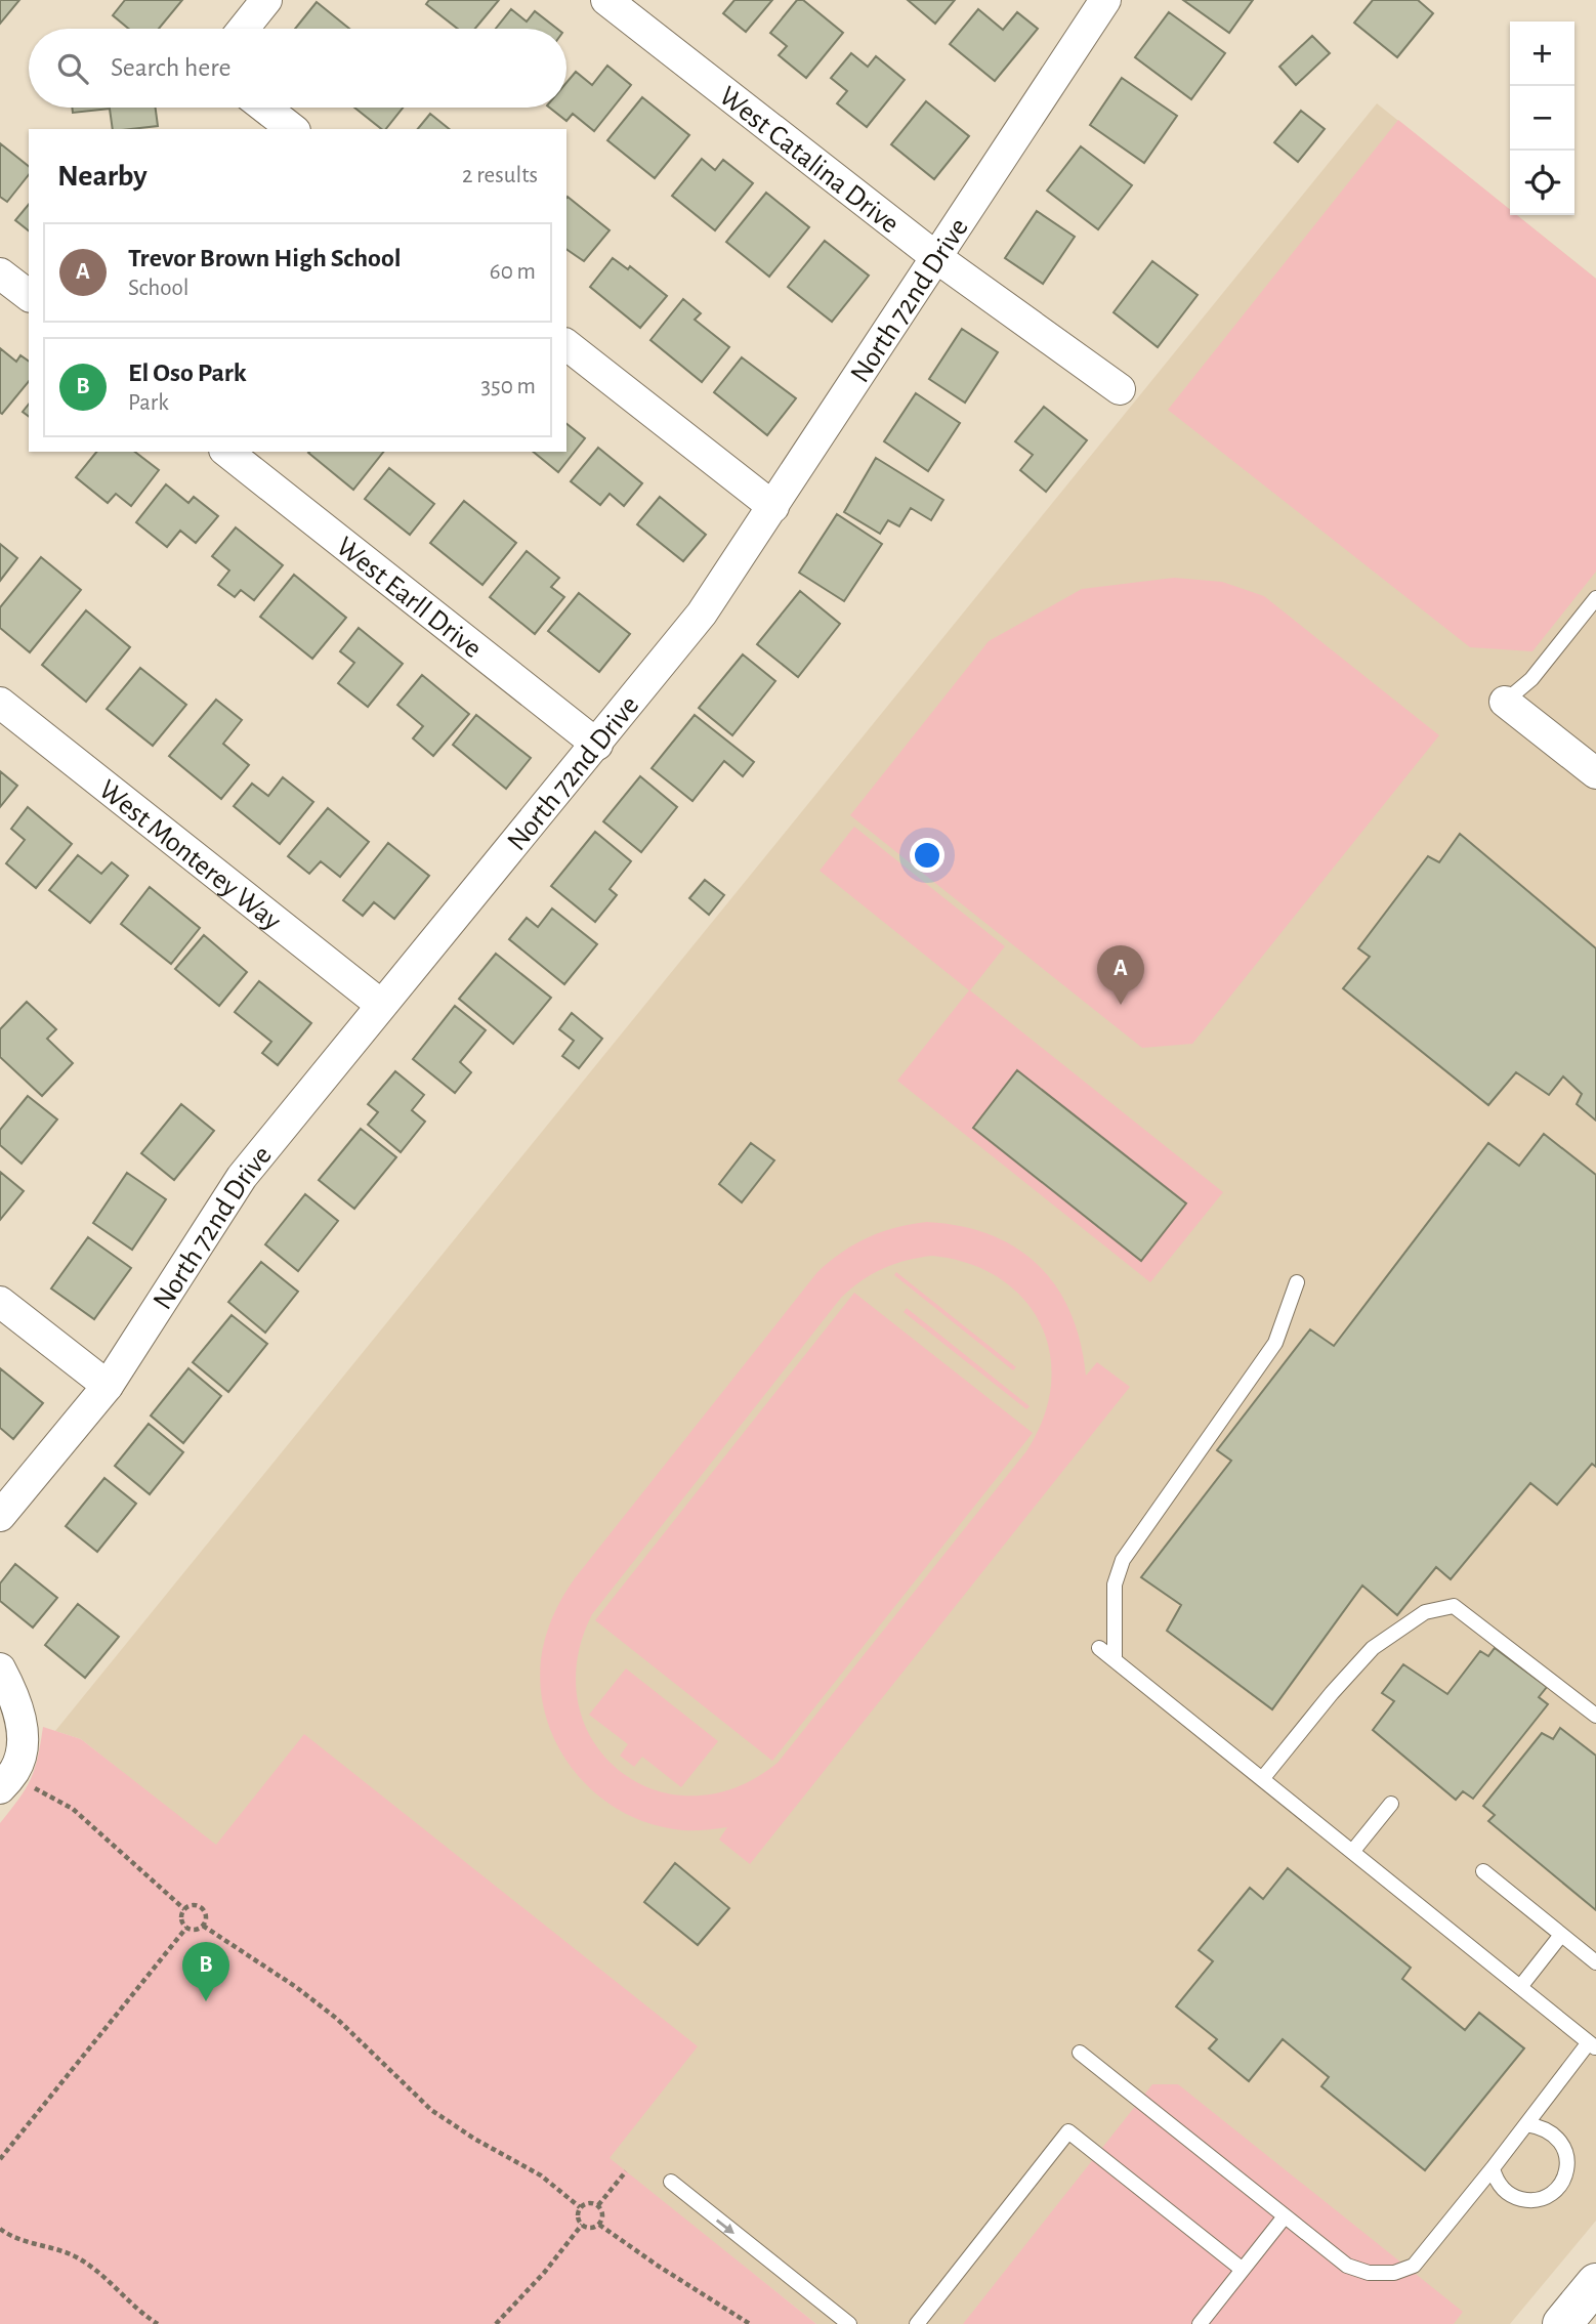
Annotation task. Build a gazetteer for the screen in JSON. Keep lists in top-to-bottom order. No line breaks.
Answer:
{"streets":{"street":["West Catalina Drive","North 72nd Drive","West Earll Drive","West Monterey Way"]},"crossings":[["West Catalina Drive","North 72nd Drive"],["North 72nd Drive","West Earll Drive"],["North 72nd Drive","West Monterey Way"]],"page":{"map_buttons":["+","−"],"search":"Search here","heading":["Nearby","2 results"],"list":[{"mark":"A","name":"Trevor Brown High School","note":"School","value":"60 m"},{"mark":"B","name":"El Oso Park","note":"Park","value":"350 m"}],"pins":["A","B"]}}
